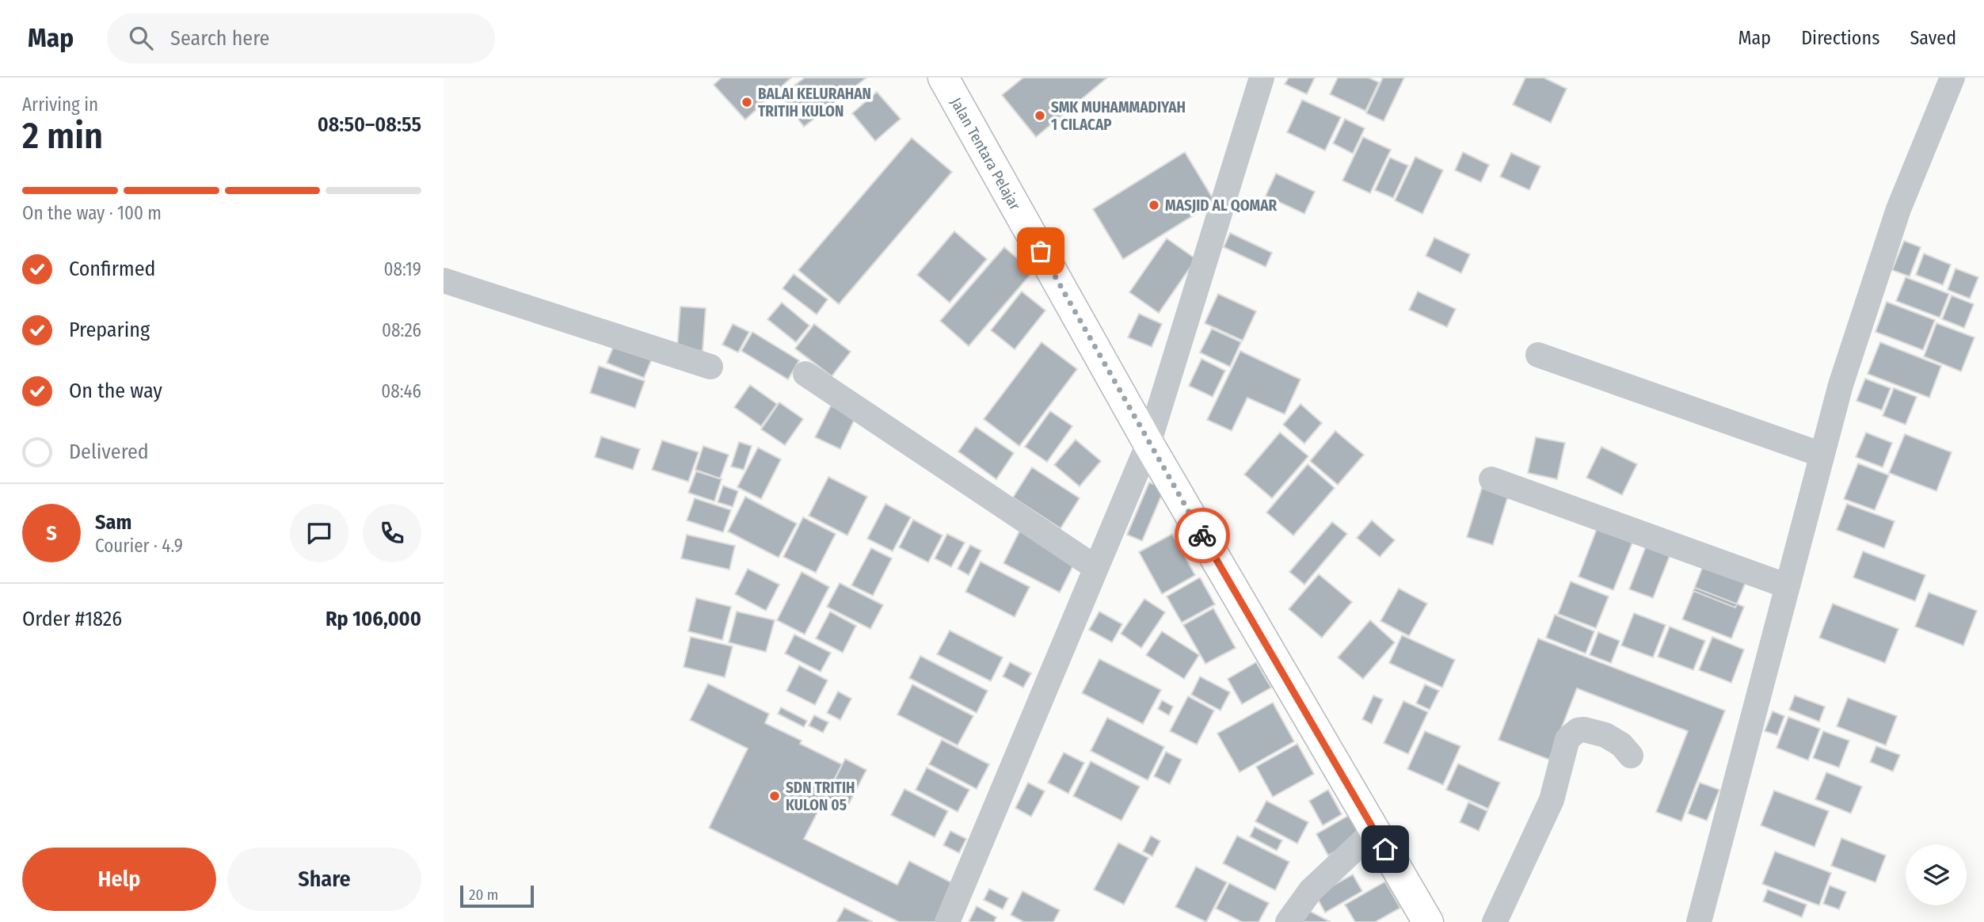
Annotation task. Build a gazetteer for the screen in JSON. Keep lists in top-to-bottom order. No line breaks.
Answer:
{"streets":{"highway":["Jalan Tentara Pelajar"]},"places":["BALAI KELURAHAN TRITIH KULON","SMK MUHAMMADIYAH 1 CILACAP","MASJID AL QOMAR","SDN TRITIH KULON 05"],"scale_bar":"20 m","page":{"header":"Map","search":"Search here","nav":["Map","Directions","Saved"],"heading":["2 min","Arriving in","08:50–08:55"],"panel":["Sam","Courier · 4.9","Order #1826","Rp 106,000"],"bar":"On the way · 100 m","list":[["Confirmed","08:19"],["Preparing","08:26"],["On the way","08:46"],"Delivered"],"round":"S","buttons":["Help","Share"],"scale":"20 m"}}
